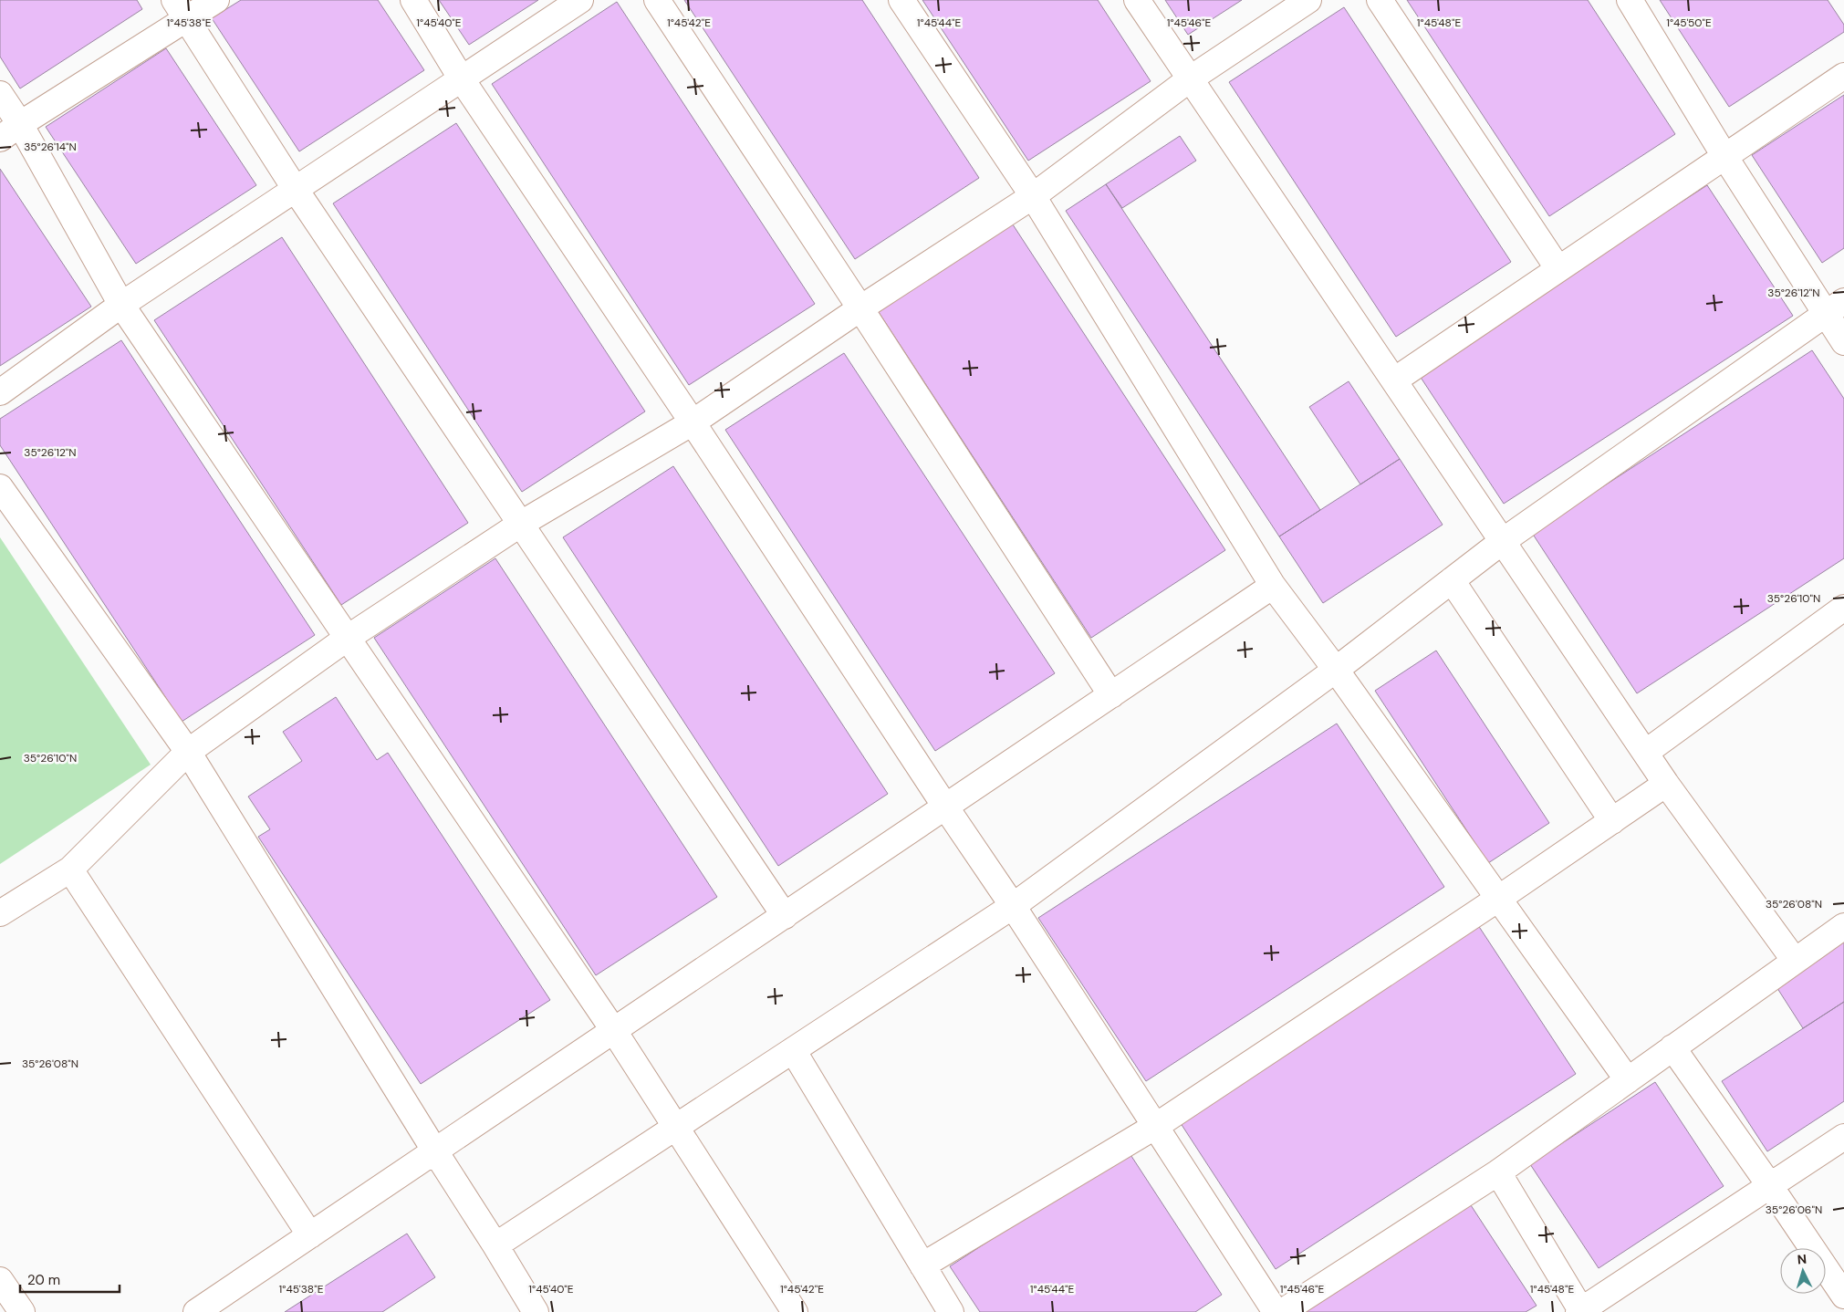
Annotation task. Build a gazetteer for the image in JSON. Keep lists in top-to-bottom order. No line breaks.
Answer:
{"scale_bar":"20 m","north":"top","coordinates":["1°45'38\"E","1°45'40\"E","1°45'42\"E","1°45'44\"E","1°45'46\"E","1°45'48\"E","1°45'50\"E","35°26'14\"N","35°26'12\"N","35°26'10\"N","35°26'08\"N","35°26'06\"N"]}
